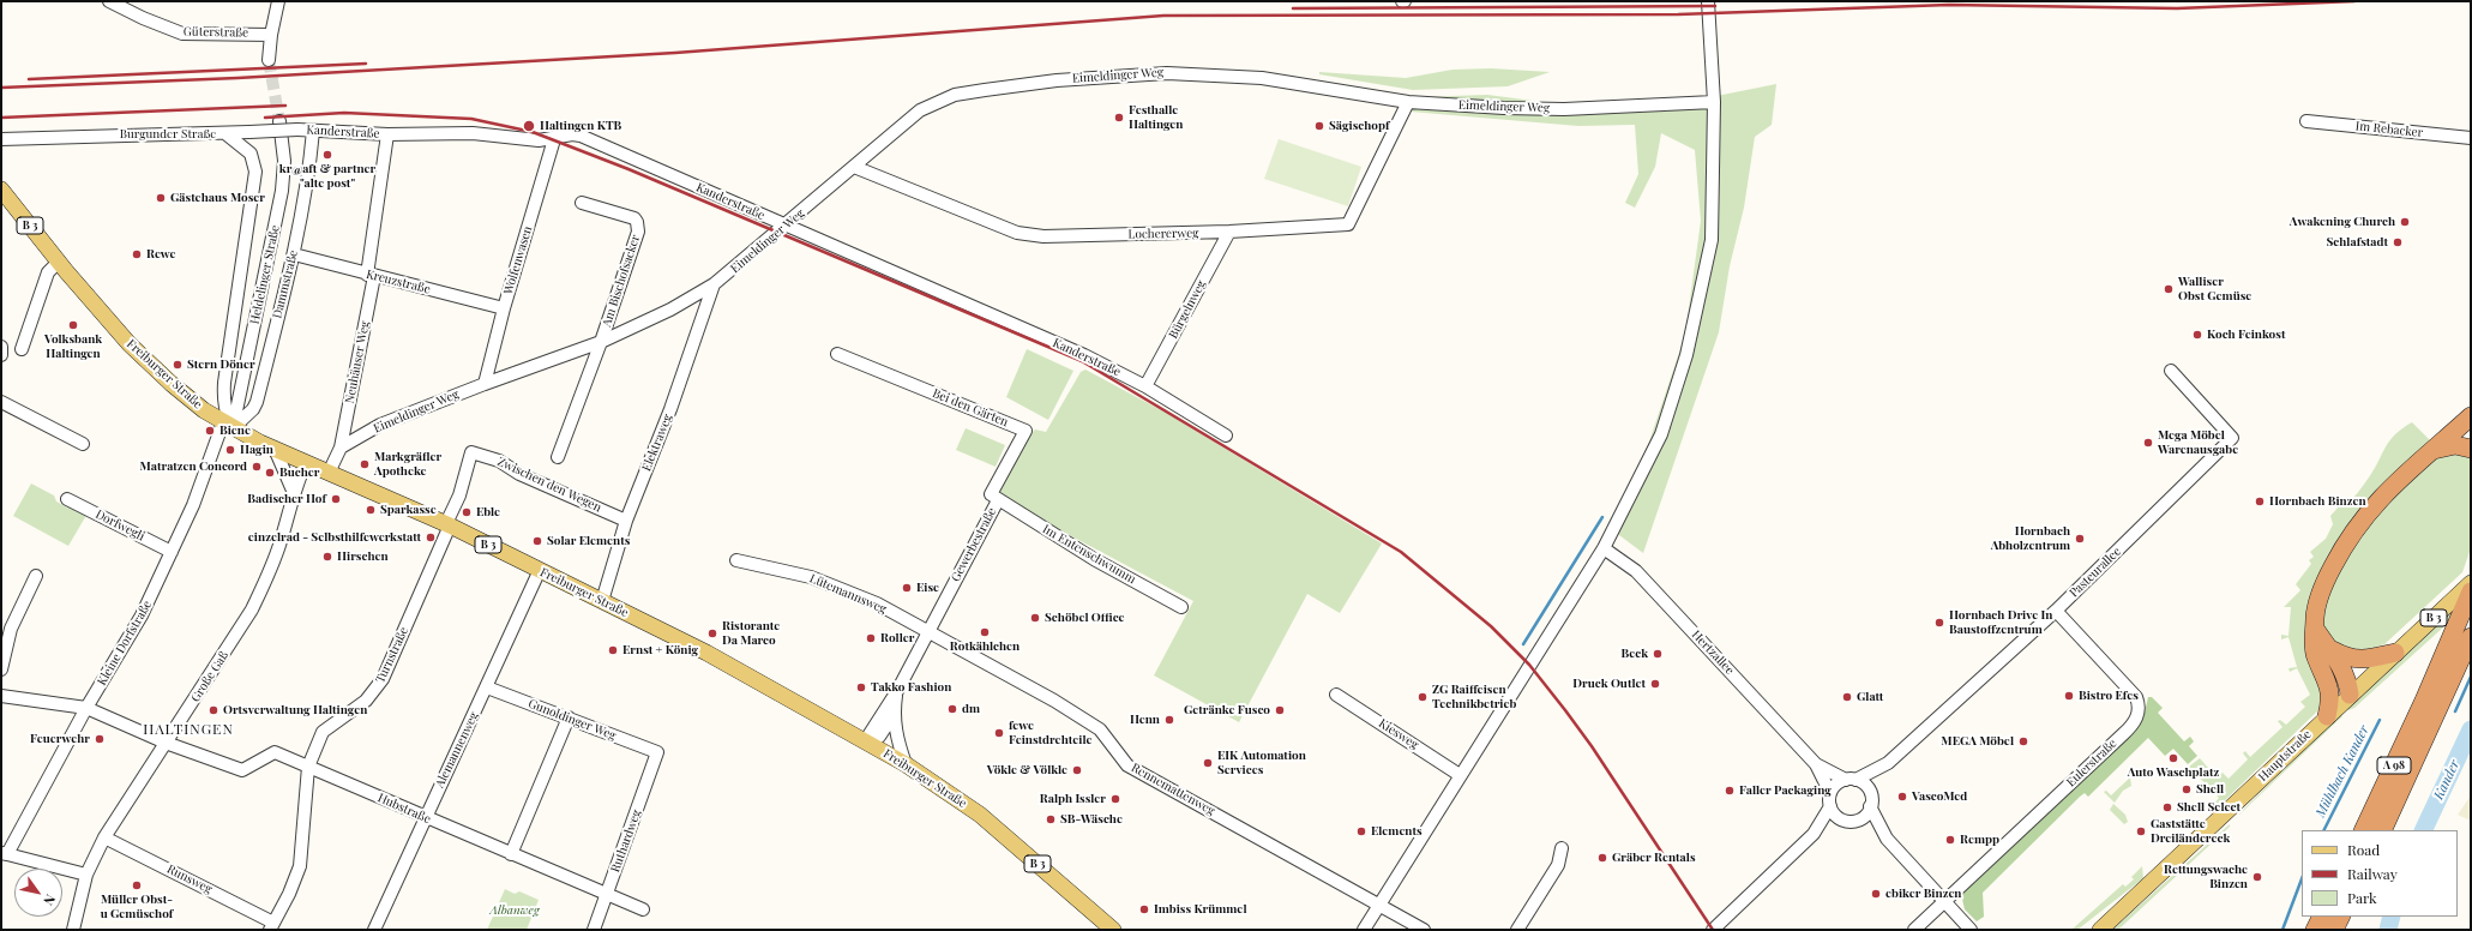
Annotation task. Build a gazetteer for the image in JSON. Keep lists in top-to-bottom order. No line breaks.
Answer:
{"streets":{"highway":["A 98"],"main road":["B 3","Freiburger Straße","Hauptstraße"],"street":["Güterstraße","Eimeldinger Weg","Im Rebacker","Kanderstraße","Burgunder Straße","Lochererweg","Wolfenwasen","Heldelinger Straße","Am Bischofsacker","Kreuzstraße","Dammstraße","Bürgelnweg","Neuhäuser Weg","Bei den Gärten","Elektraweg","Zwischen den Wegen","Dorfwegli","Gewerbestraße","Im Entenschwumm","Pasteurallee","Lütemannsweg","Kleine Dorfstraße","Hertzallee","Turnstraße","Große Gaß","Gunoldinger Weg","Kiesweg","Alemannenweg","Eulerstraße","Rennemattenweg","Hubstraße","Ruthardweg","Runsweg"]},"crossings":[["Eimeldinger Weg","Kanderstraße"],["Eimeldinger Weg","Lochererweg"],["Eimeldinger Weg","Wolfenwasen"],["Eimeldinger Weg","Am Bischofsacker"],["Eimeldinger Weg","Neuhäuser Weg"],["Eimeldinger Weg","Elektraweg"],["Kanderstraße","Burgunder Straße"],["Kanderstraße","Wolfenwasen"],["Kanderstraße","Dammstraße"],["Kanderstraße","Bürgelnweg"],["Kanderstraße","Neuhäuser Weg"],["Burgunder Straße","Heldelinger Straße"],["Burgunder Straße","Dammstraße"],["Burgunder Straße","Freiburger Straße"],["Burgunder Straße","Kleine Dorfstraße"],["Lochererweg","Bürgelnweg"],["Wolfenwasen","Kreuzstraße"],["Heldelinger Straße","Dammstraße"],["Heldelinger Straße","Freiburger Straße"],["Heldelinger Straße","Kleine Dorfstraße"],["Kreuzstraße","Dammstraße"],["Kreuzstraße","Neuhäuser Weg"],["Dammstraße","Freiburger Straße"],["Dammstraße","Kleine Dorfstraße"],["Freiburger Straße","Elektraweg"],["Freiburger Straße","Zwischen den Wegen"],["Freiburger Straße","Gewerbestraße"],["Freiburger Straße","Kleine Dorfstraße"],["Freiburger Straße","Turnstraße"],["Freiburger Straße","Große Gaß"],["Freiburger Straße","Alemannenweg"],["Bei den Gärten","Gewerbestraße"],["Bei den Gärten","Im Entenschwumm"],["Elektraweg","Zwischen den Wegen"],["Zwischen den Wegen","Turnstraße"],["Dorfwegli","Kleine Dorfstraße"],["Gewerbestraße","Im Entenschwumm"],["Gewerbestraße","Lütemannsweg"],["Gewerbestraße","Rennemattenweg"],["Pasteurallee","Hertzallee"],["Pasteurallee","Eulerstraße"],["Lütemannsweg","Rennemattenweg"],["Kleine Dorfstraße","Große Gaß"],["Turnstraße","Hubstraße"],["Turnstraße","Runsweg"],["Große Gaß","Hubstraße"],["Große Gaß","Runsweg"],["Gunoldinger Weg","Alemannenweg"],["Gunoldinger Weg","Ruthardweg"],["Alemannenweg","Hubstraße"],["Hubstraße","Ruthardweg"]],"districts":["HALTINGEN"],"water":["Mühlbach Kander","Kander"],"parks":["Albanweg"],"places":["Festhalle Haltingen","Haltingen KTB","Sägischopf","kr@aft & partner \"alte post\"","Gästehaus Moser","Awakening Church","Schlafstadt","Rewe","Walliser Obst Gemüse","Volksbank Haltingen","Koch Feinkost","Stern Döner","Biene","Mega Möbel Warenausgabe","Hagin","Markgräfler Apotheke","Matratzen Concord","Bucher","Badischer Hof","Hornbach Binzen","Sparkasse","Eble","einzelrad - Selbsthilfewerkstatt","Hornbach Abholzentrum","Solar Elements","Hirschen","Eise","Schöbel Office","Hornbach Drive In Baustoffzentrum","Rotkählchen","Ristorante Da Marco","Roller","Ernst + König","Beck","Druck Outlet","Takko Fashion","Bistro Efes","ZG Raiffeisen Technikbetrieb","Glatt","dm","Ortsverwaltung Haltingen","Getränke Fusco","Henn","fewe Feinstdrehteile","Feuerwehr","MEGA Möbel","Auto Waschplatz","EIK Automation Services","Vökle & Völkle","Shell","Faller Packaging","VascoMed","Ralph Issler","Shell Select","SB-Wäsche","Elements","Gaststätte Dreiländereck","Rempp","Gräber Rentals","Rettungswache Binzen","Müller Obst- u Gemüsehof","ebiker Binzen","Imbiss Krümmel"],"legend":["Road","Railway","Park"],"north":"bottom right"}
